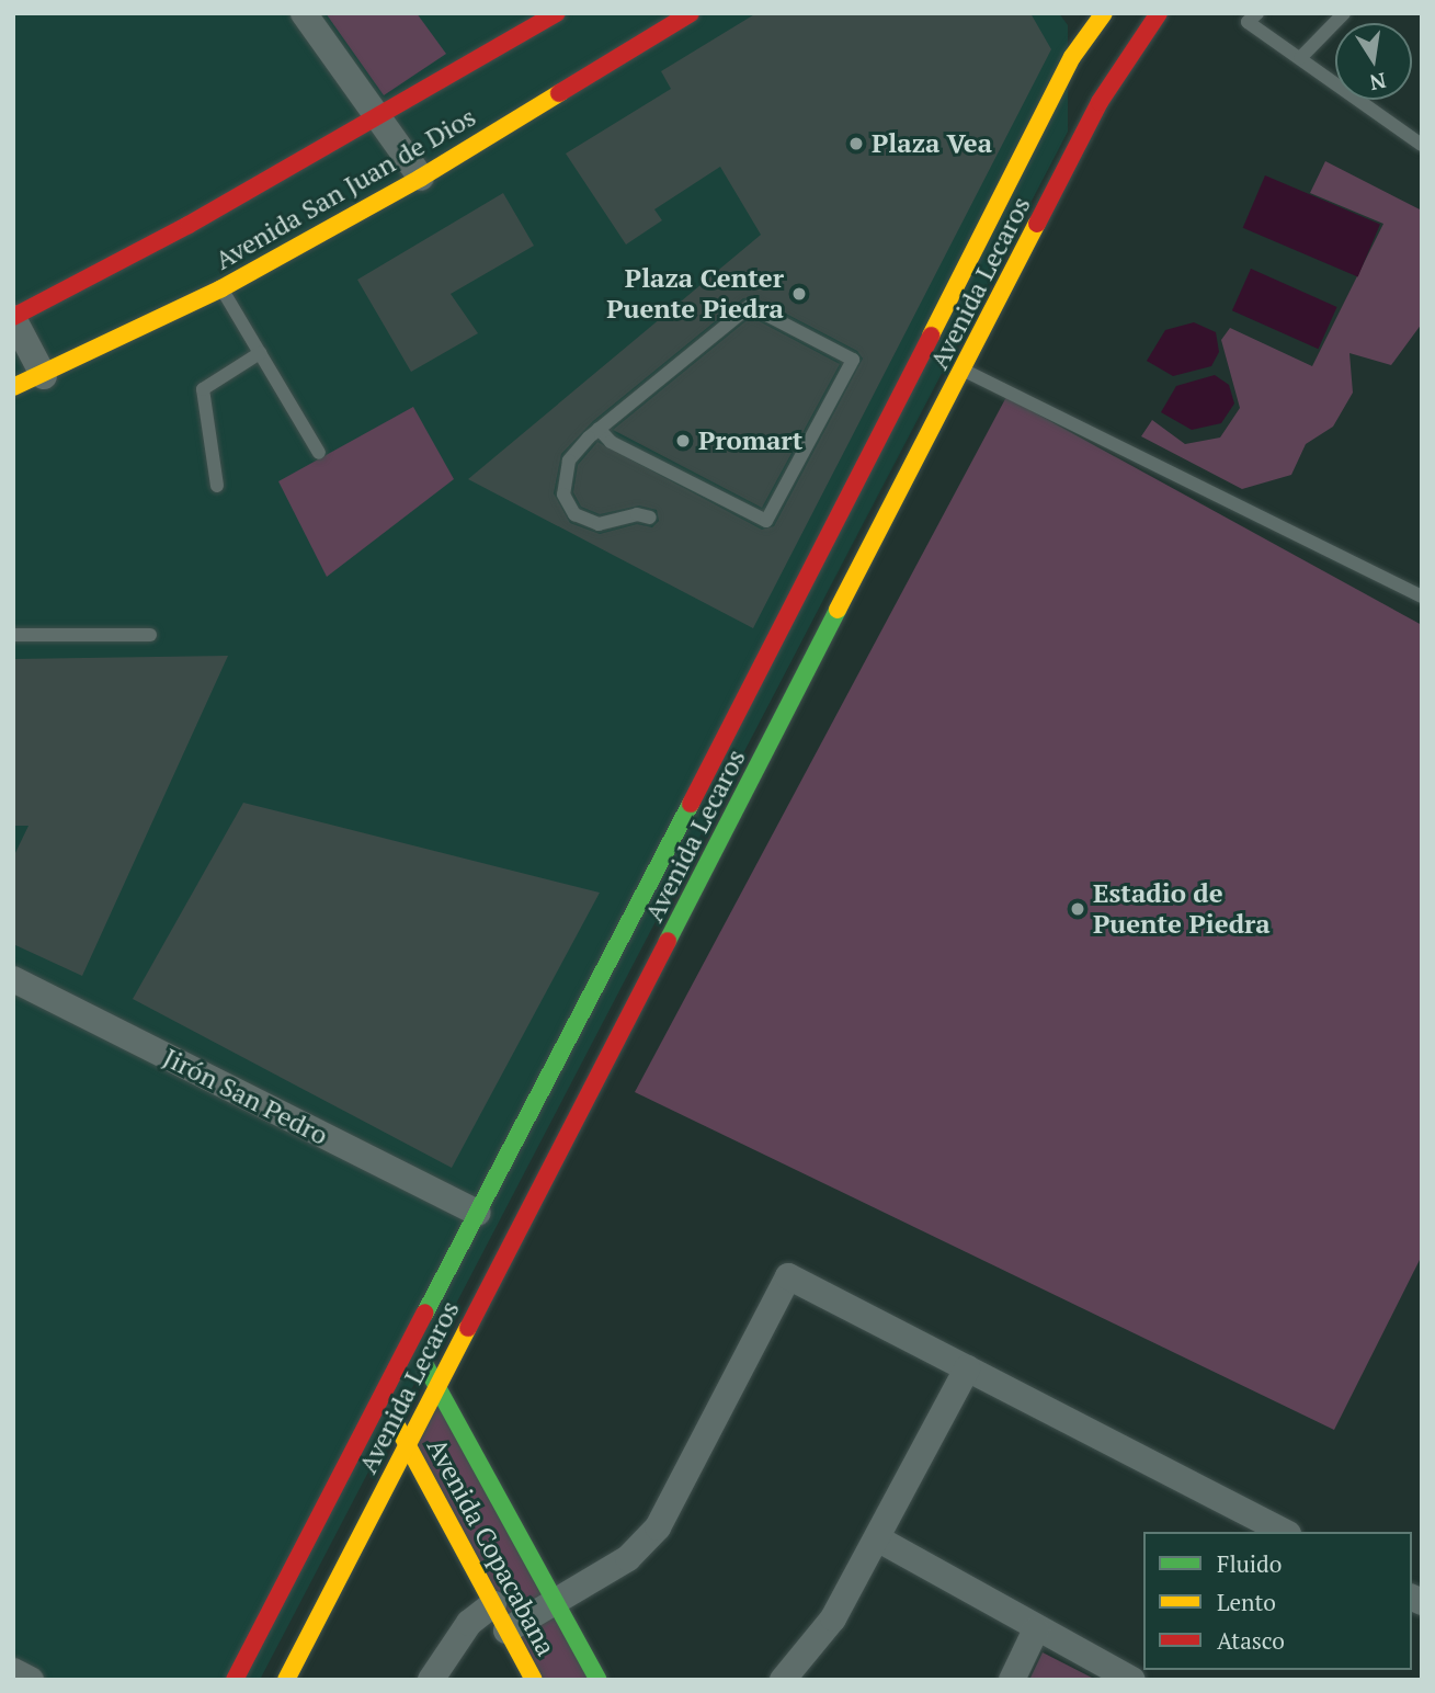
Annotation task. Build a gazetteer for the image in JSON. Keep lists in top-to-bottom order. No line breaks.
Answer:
{"streets":{"main road":["Avenida San Juan de Dios","Avenida Lecaros","Avenida Copacabana"],"street":["Jirón San Pedro"]},"crossings":[["Avenida Lecaros","Jirón San Pedro"],["Avenida Lecaros","Avenida Copacabana"]],"places":["Plaza Vea","Plaza Center Puente Piedra","Promart","Estadio de Puente Piedra"],"legend":["Fluido","Lento","Atasco"],"north":"bottom"}
